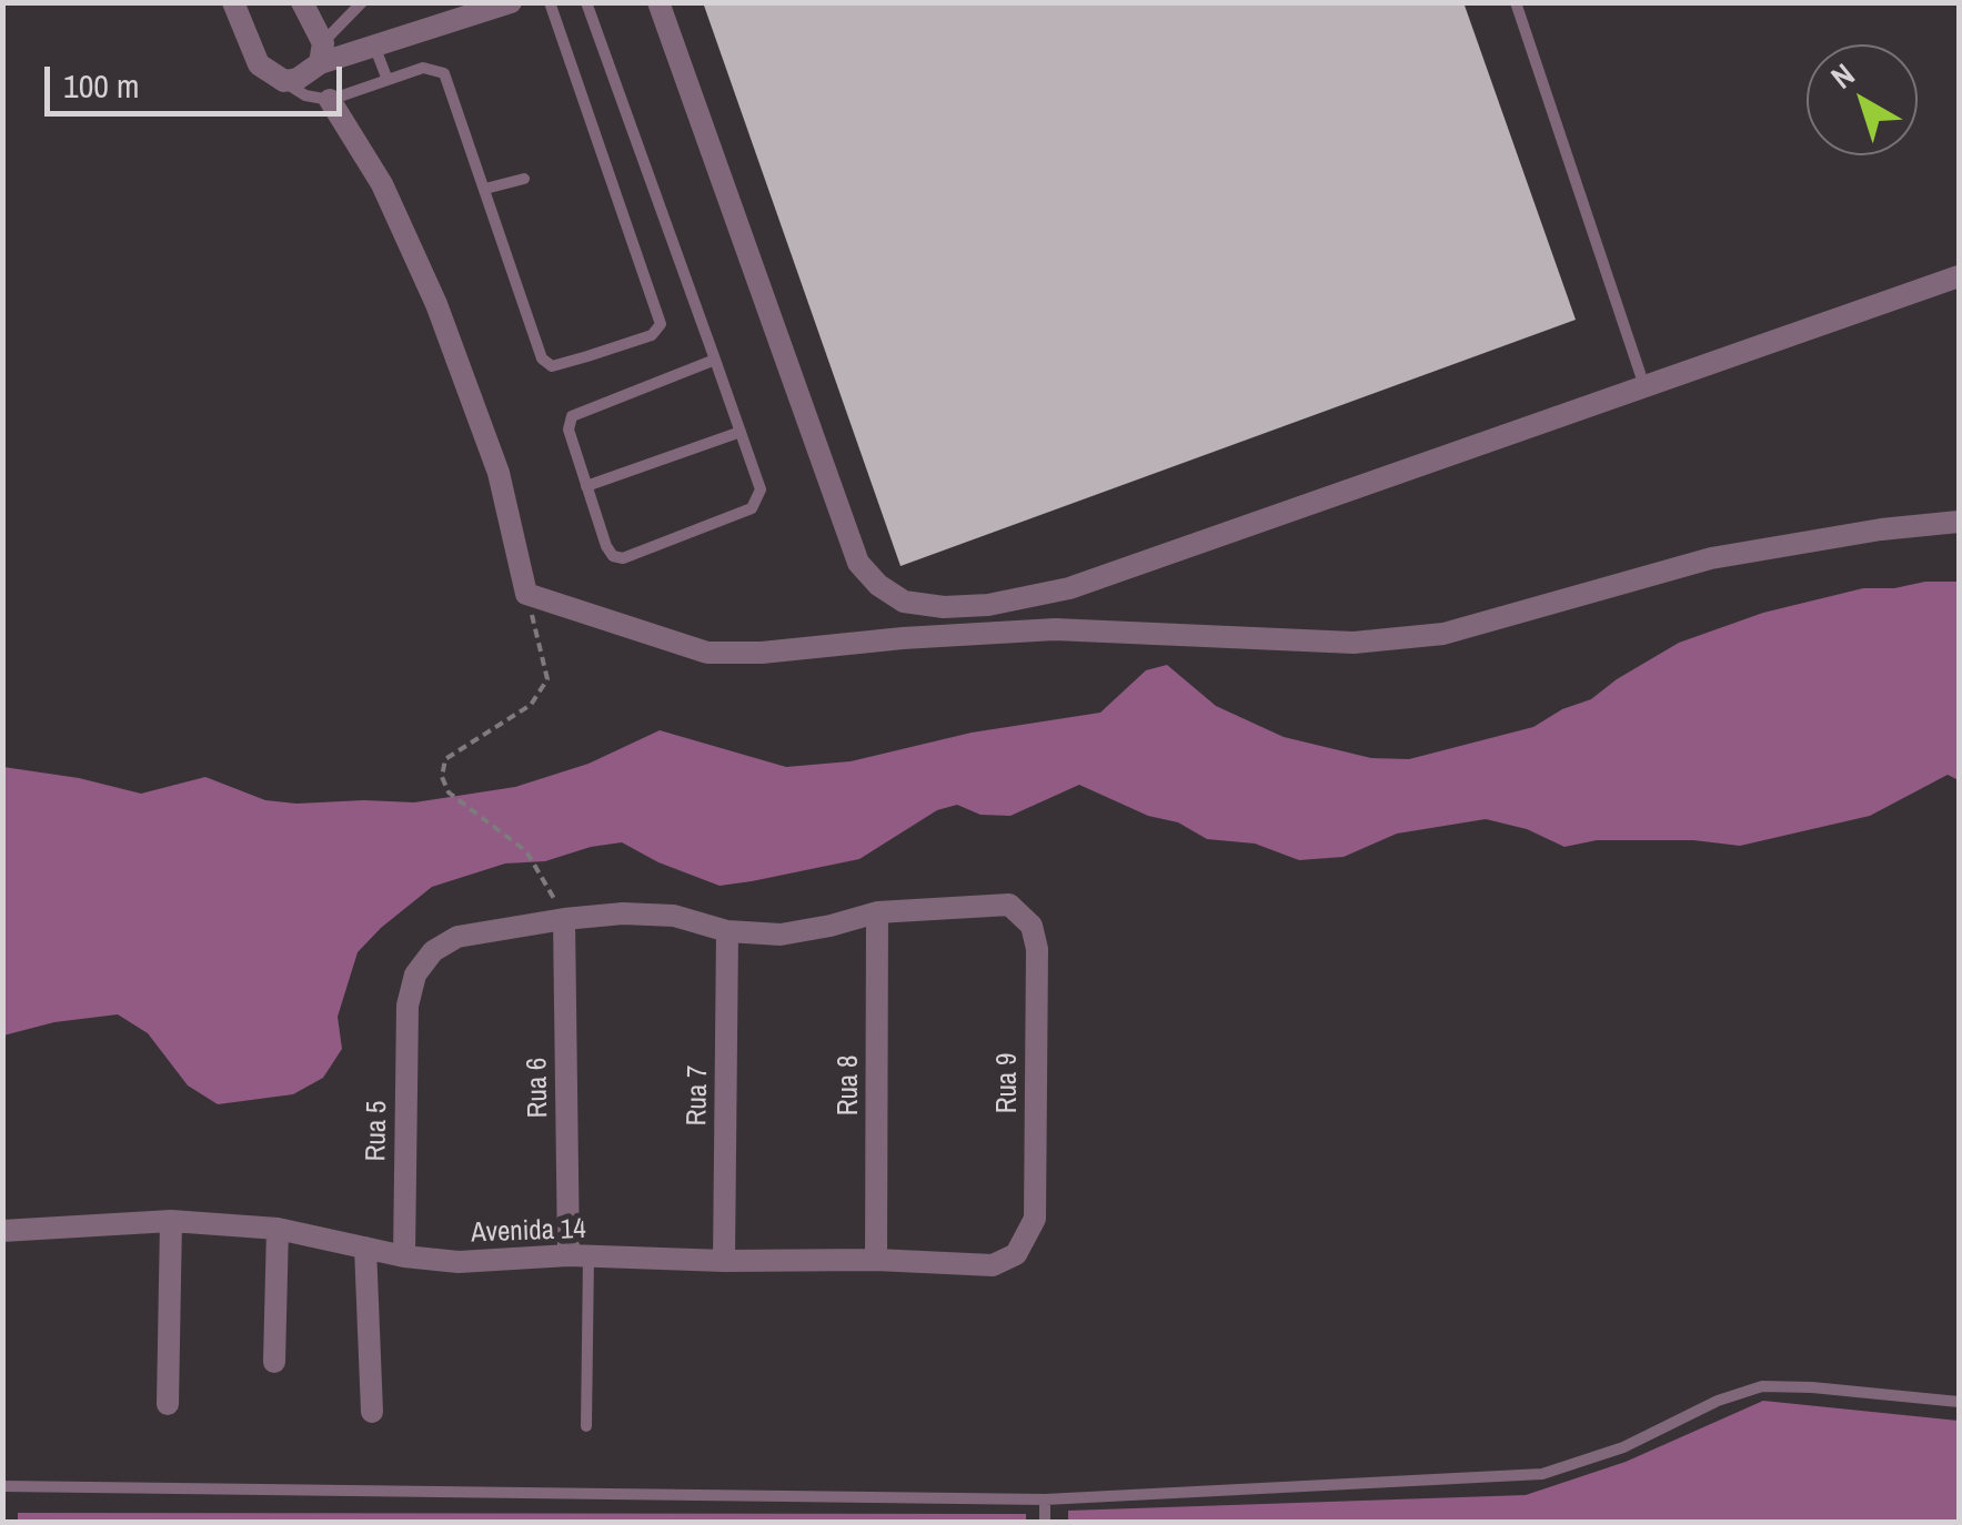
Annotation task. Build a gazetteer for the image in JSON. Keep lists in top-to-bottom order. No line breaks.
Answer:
{"streets":{"street":["Rua 9","Rua 8","Rua 6","Rua 7","Rua 5","Avenida 14"]},"crossings":[["Rua 9","Rua 8"],["Rua 9","Avenida 14"],["Rua 8","Avenida 14"],["Rua 6","Rua 5"],["Rua 6","Avenida 14"],["Rua 7","Avenida 14"],["Rua 5","Avenida 14"]],"scale_bar":"100 m","north":"top left"}
